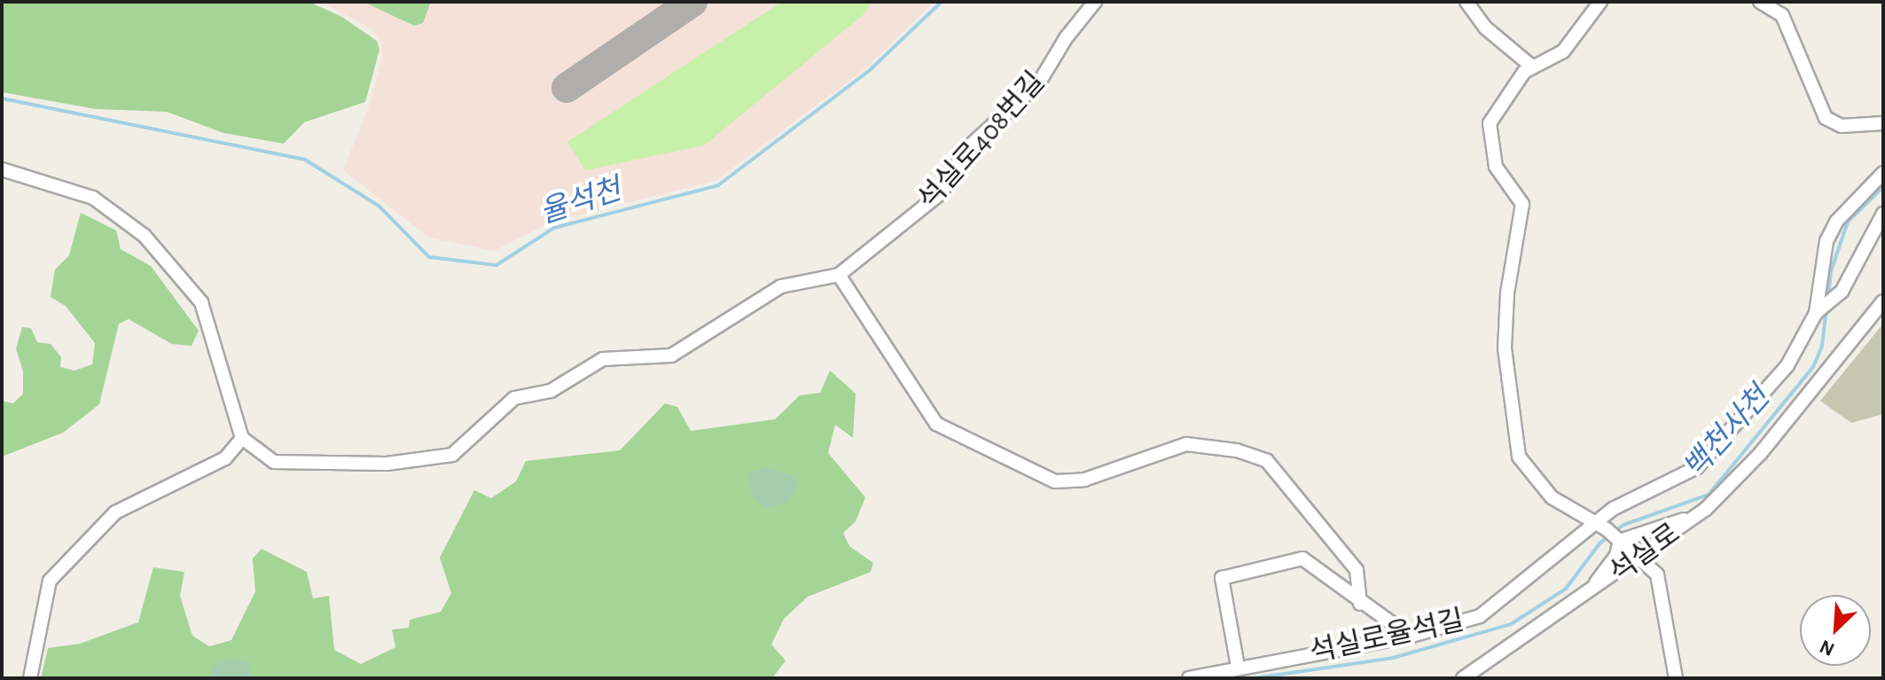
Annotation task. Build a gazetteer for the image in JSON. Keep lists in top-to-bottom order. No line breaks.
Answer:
{"streets":{"street":["석실로408번길","석실로","석실로율석길"]},"water":["율석천","백천사천"],"north":"bottom left"}
